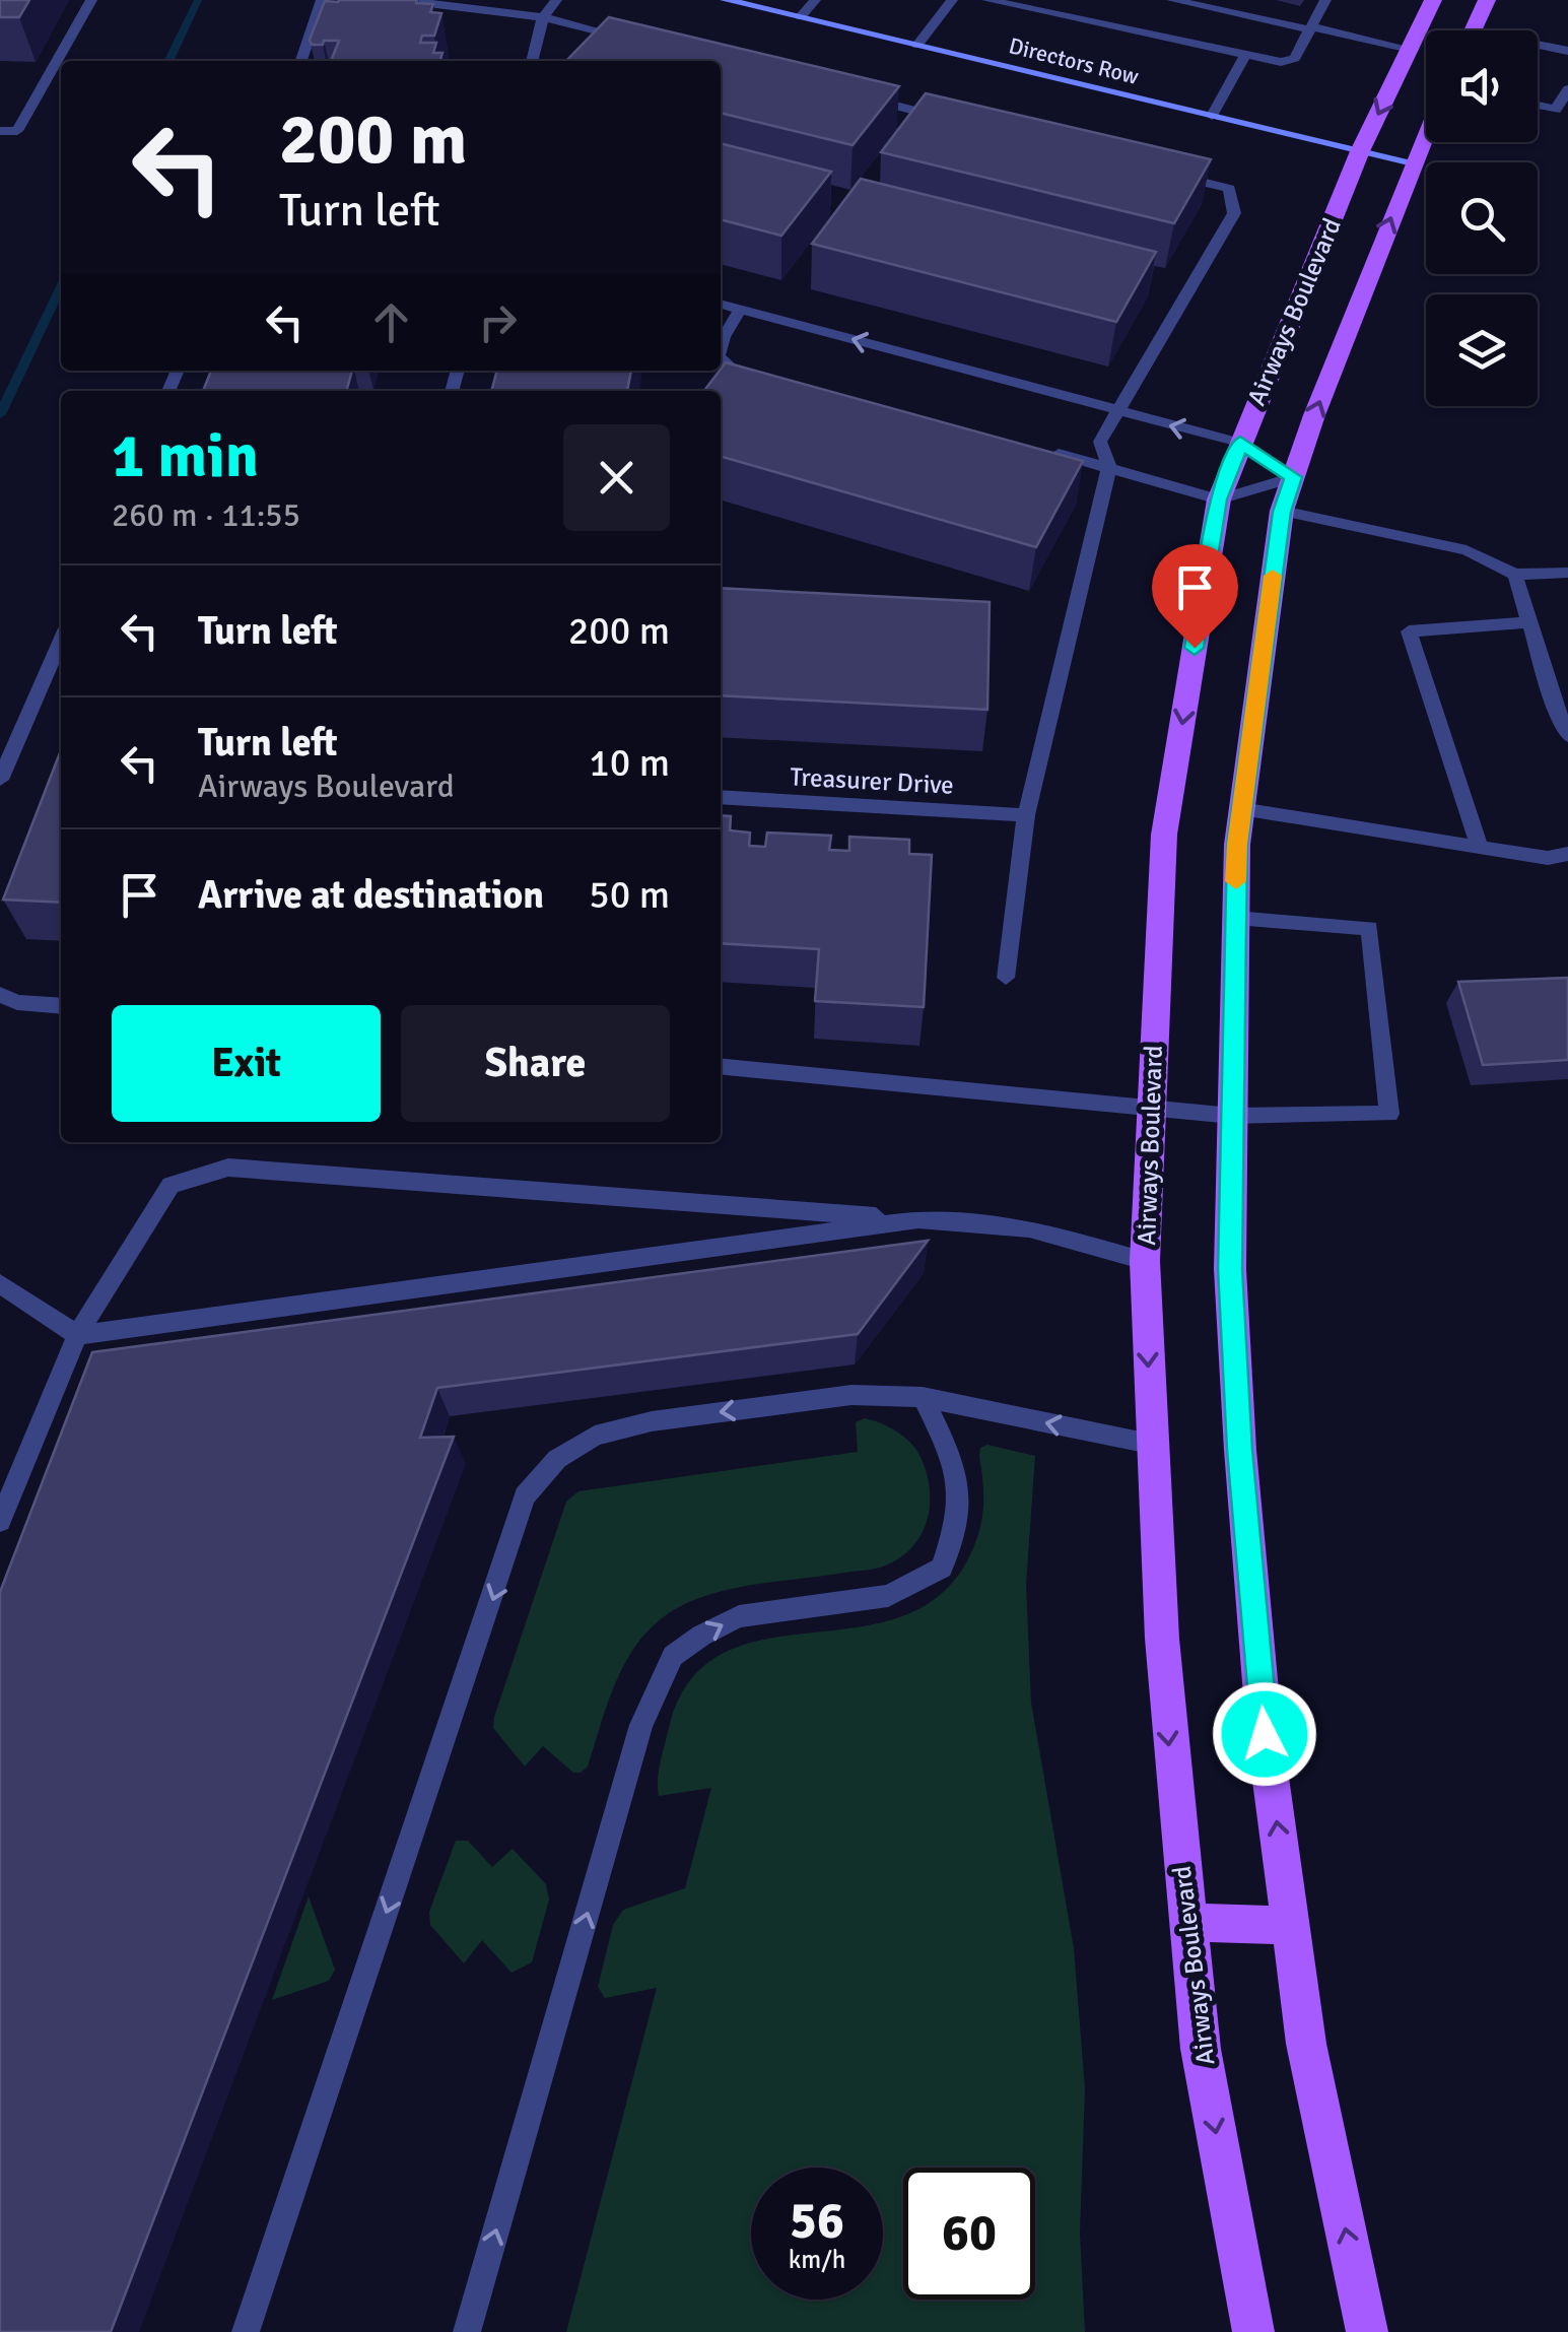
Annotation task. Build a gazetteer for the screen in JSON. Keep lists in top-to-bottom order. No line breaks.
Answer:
{"streets":{"main road":["Airways Boulevard"],"street":["Directors Row","Treasurer Drive"]},"crossings":[["Directors Row","Airways Boulevard"]],"page":{"turn":["200 m","Turn left"],"heading":["1 min","260 m · 11:55"],"list":[{"name":"Turn left","value":"200 m"},{"name":"Turn left","note":"Airways Boulevard","value":"10 m"},{"name":"Arrive at destination","value":"50 m"}],"buttons":["Exit","Share"],"speed":"56 km/h","limit":"60"}}
